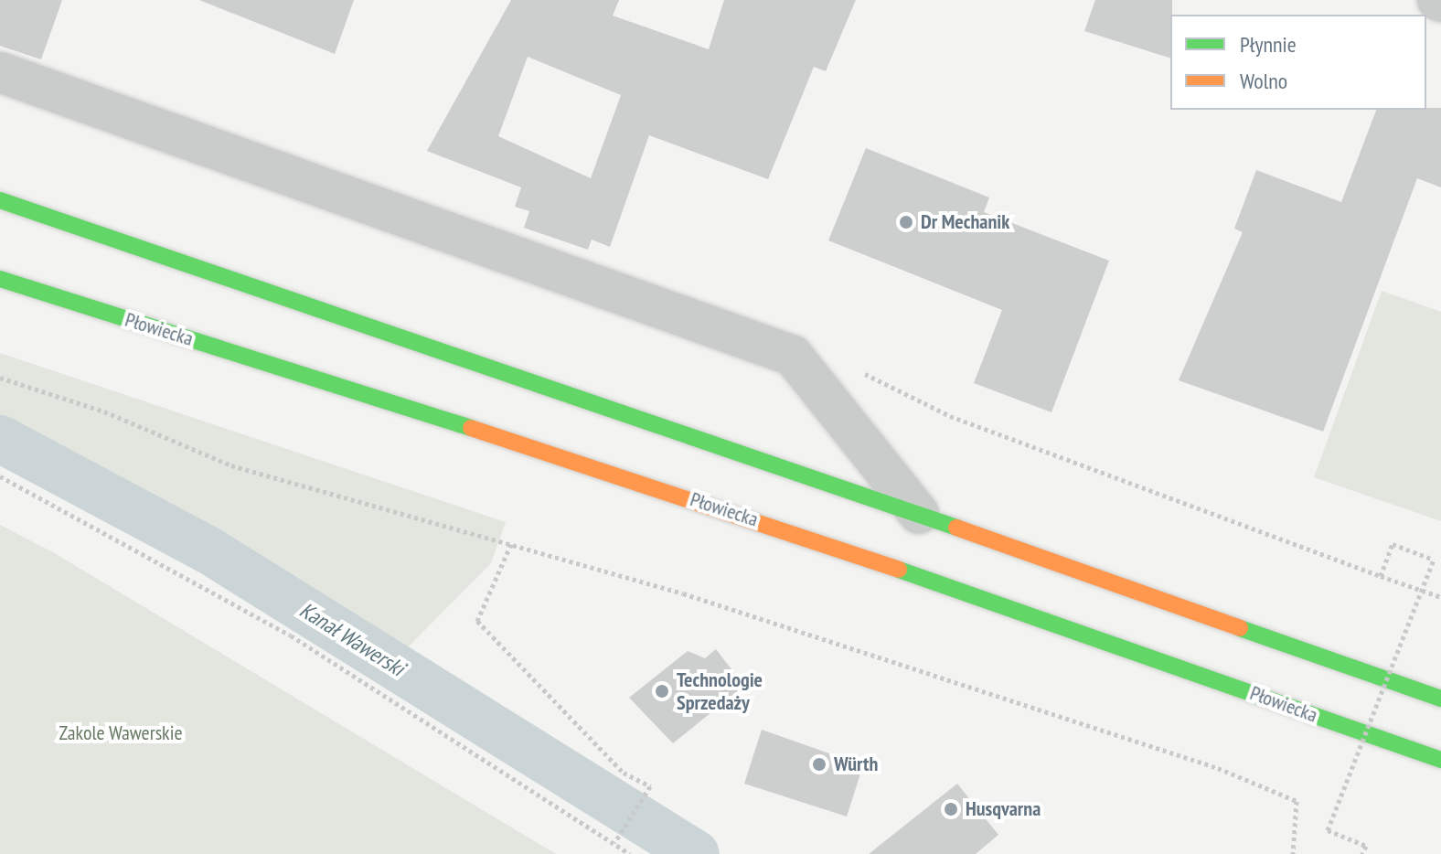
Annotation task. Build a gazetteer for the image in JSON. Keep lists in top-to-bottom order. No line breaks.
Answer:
{"streets":{"main road":["Płowiecka"]},"water":["Kanał Wawerski"],"parks":["Zakole Wawerskie"],"places":["Dr Mechanik","Technologie Sprzedaży","Würth","Husqvarna"],"legend":["Płynnie","Wolno"]}
